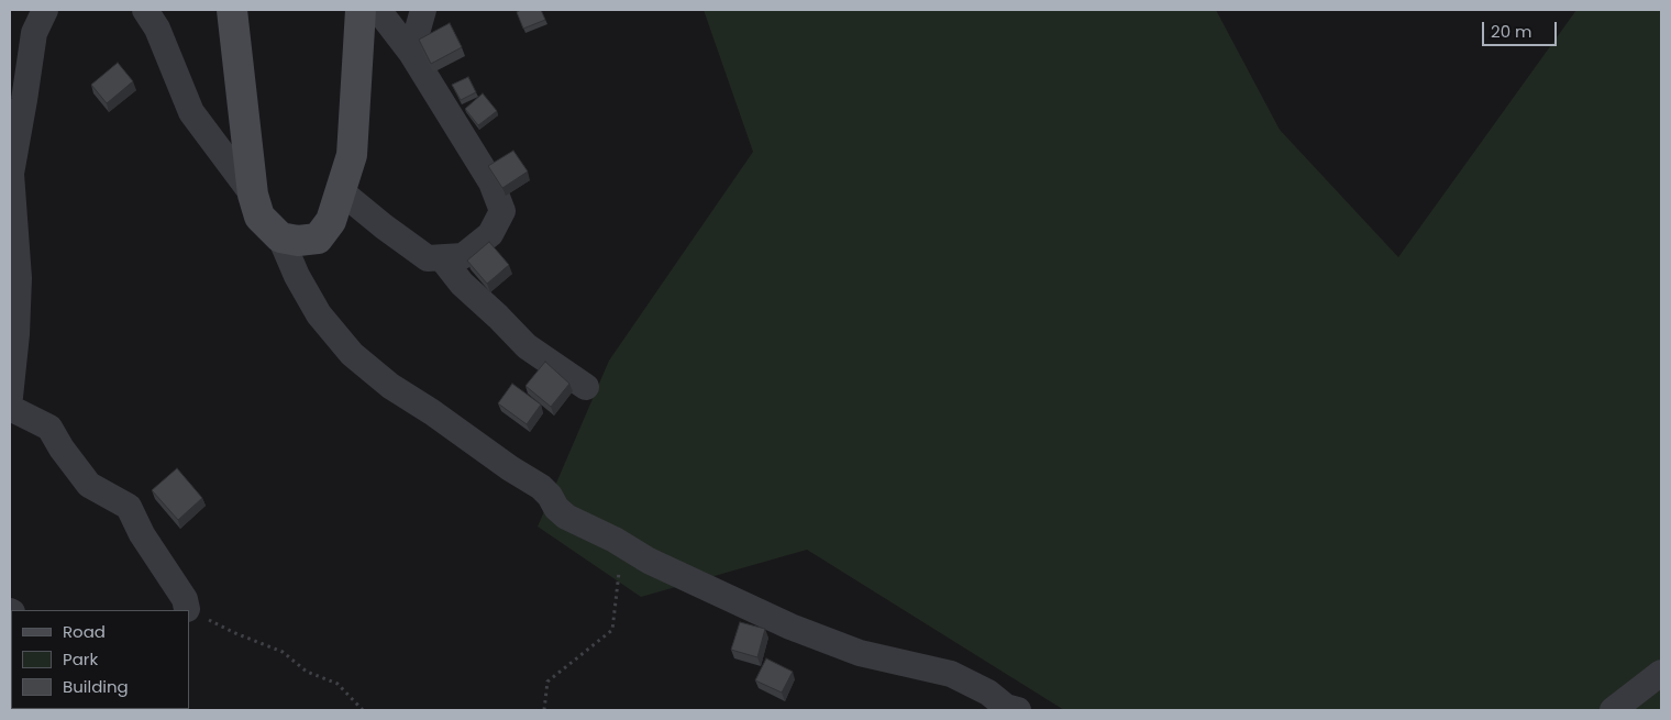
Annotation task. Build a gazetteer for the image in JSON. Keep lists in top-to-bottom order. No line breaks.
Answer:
{"legend":["Road","Park","Building"],"scale_bar":"20 m"}
